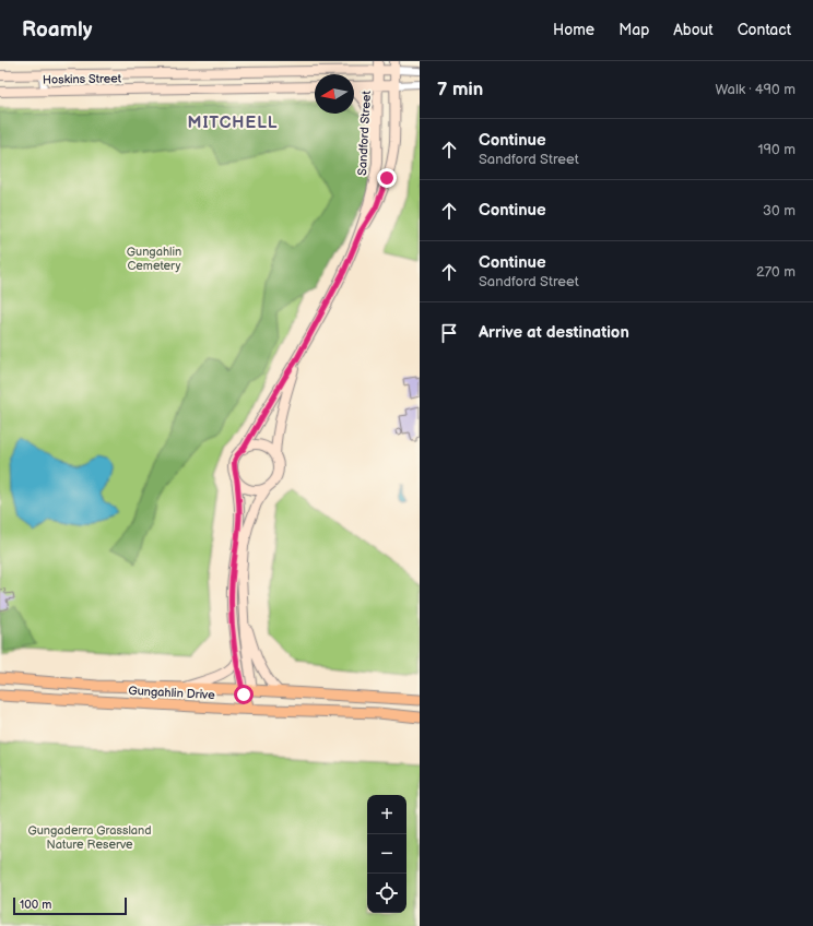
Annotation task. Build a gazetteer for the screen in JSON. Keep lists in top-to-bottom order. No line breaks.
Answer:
{"streets":{"main road":["Hoskins Street","Sandford Street","Gungahlin Drive"]},"crossings":[["Hoskins Street","Sandford Street"]],"districts":["MITCHELL"],"parks":["Gungahlin Cemetery","Gungaderra Grassland Nature Reserve"],"scale_bar":"100 m","north":"left","page":{"header":"Roamly","nav":["Home","Map","About","Contact"],"heading":["7 min","Walk · 490 m"],"list":[["Continue","Sandford Street","190 m"],["Continue","30 m"],["Continue","Sandford Street","270 m"],"Arrive at destination"],"map_buttons":["+","−"],"scale":"100 m"}}
